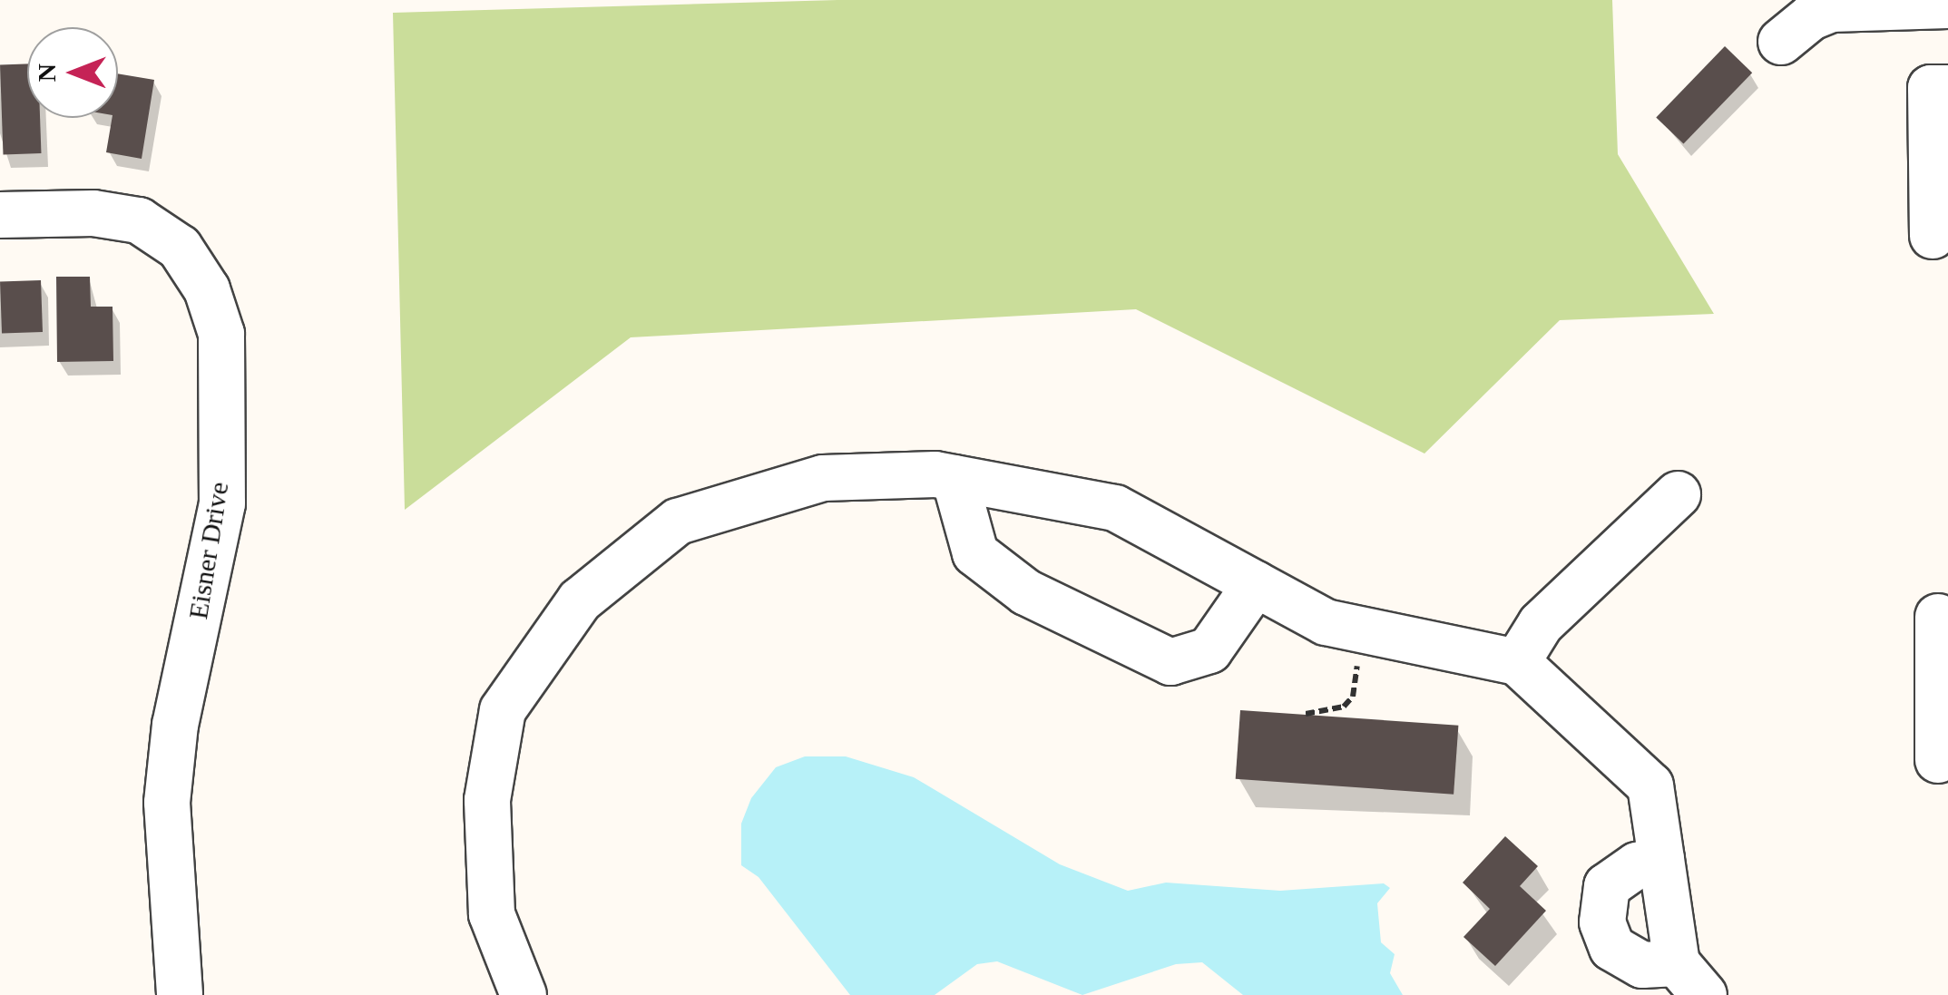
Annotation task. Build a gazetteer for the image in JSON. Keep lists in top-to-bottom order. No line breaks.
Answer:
{"streets":{"street":["Eisner Drive"]},"north":"left"}
